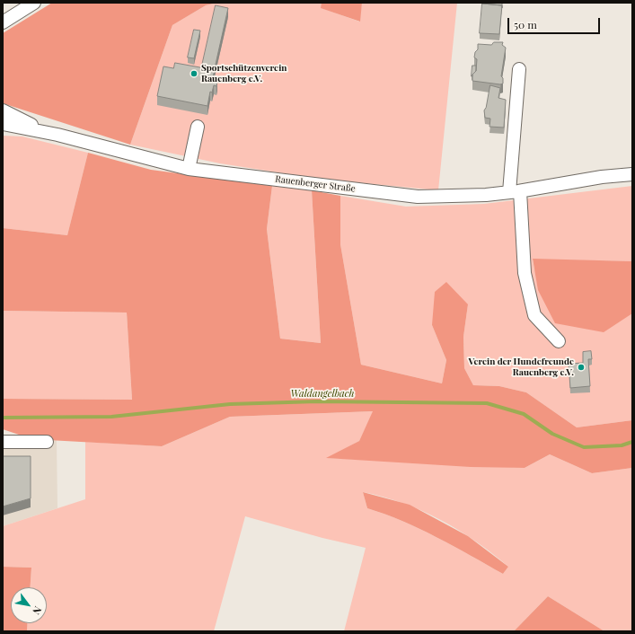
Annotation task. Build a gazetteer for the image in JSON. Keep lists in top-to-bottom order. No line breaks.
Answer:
{"streets":{"street":["Rauenberger Straße"]},"water":["Waldangelbach"],"places":["Sportschützenverein Rauenberg e.V.","Verein der Hundefreunde Rauenberg e.V."],"scale_bar":"50 m","north":"bottom right"}
